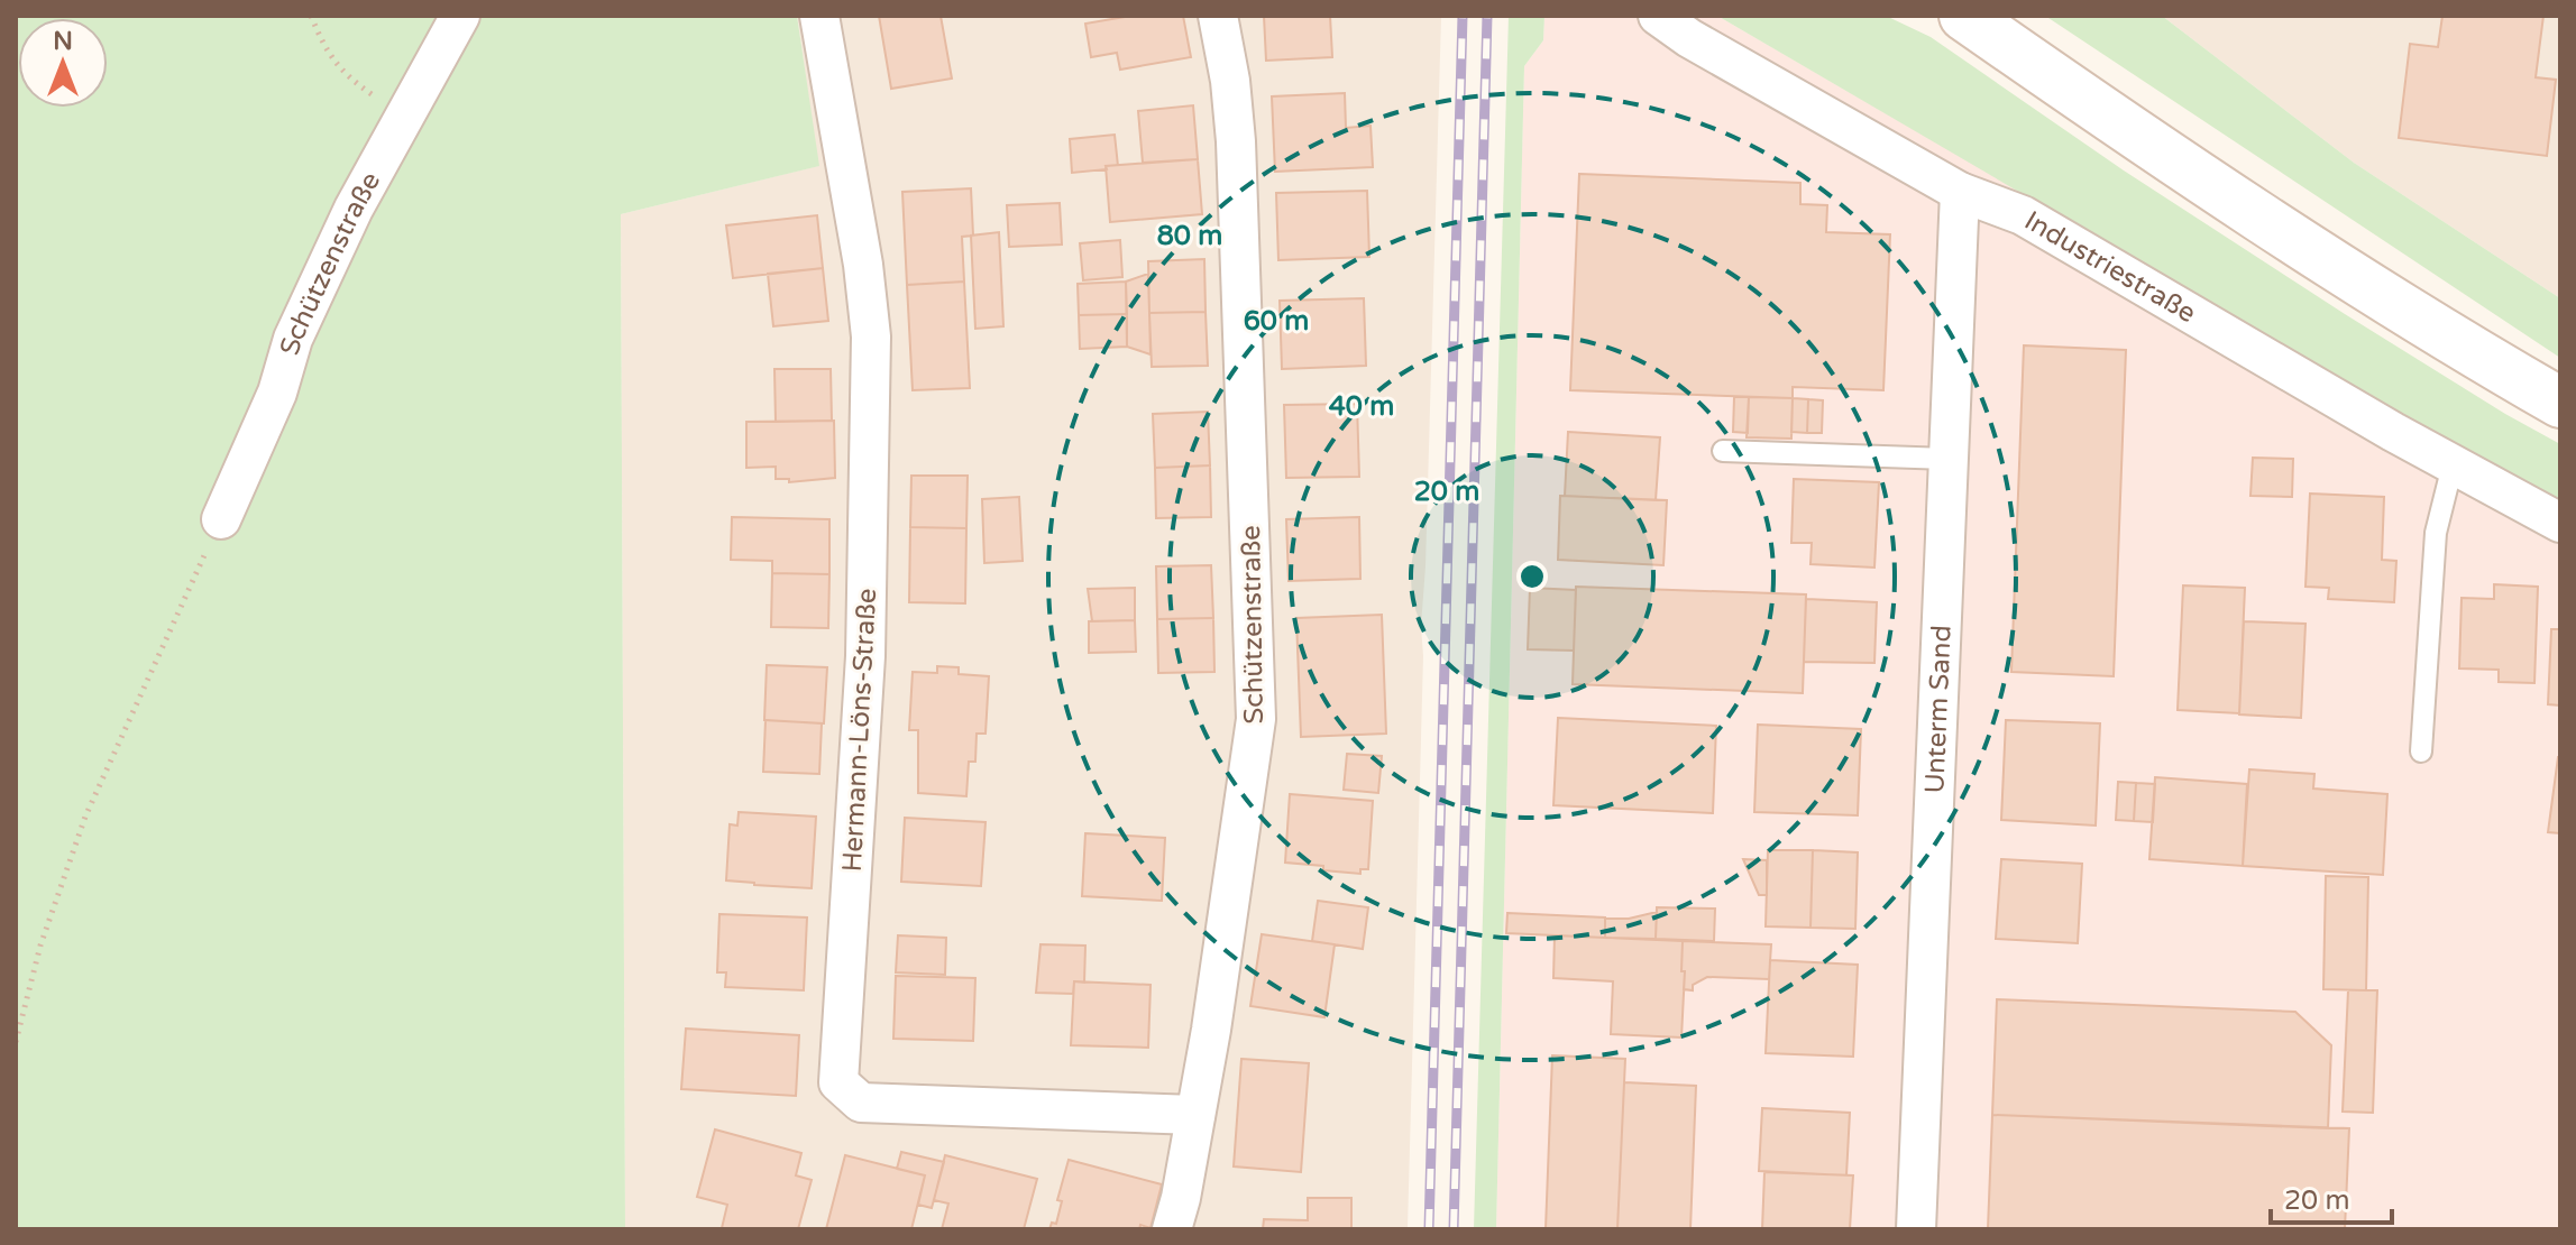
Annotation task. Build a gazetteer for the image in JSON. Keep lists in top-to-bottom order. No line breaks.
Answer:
{"streets":{"street":["Schützenstraße","Industriestraße","Unterm Sand","Hermann-Löns-Straße"]},"crossings":[["Schützenstraße","Hermann-Löns-Straße"],["Industriestraße","Unterm Sand"]],"scale_bar":"20 m","north":"top","rings":["80 m","60 m","40 m","20 m"]}
